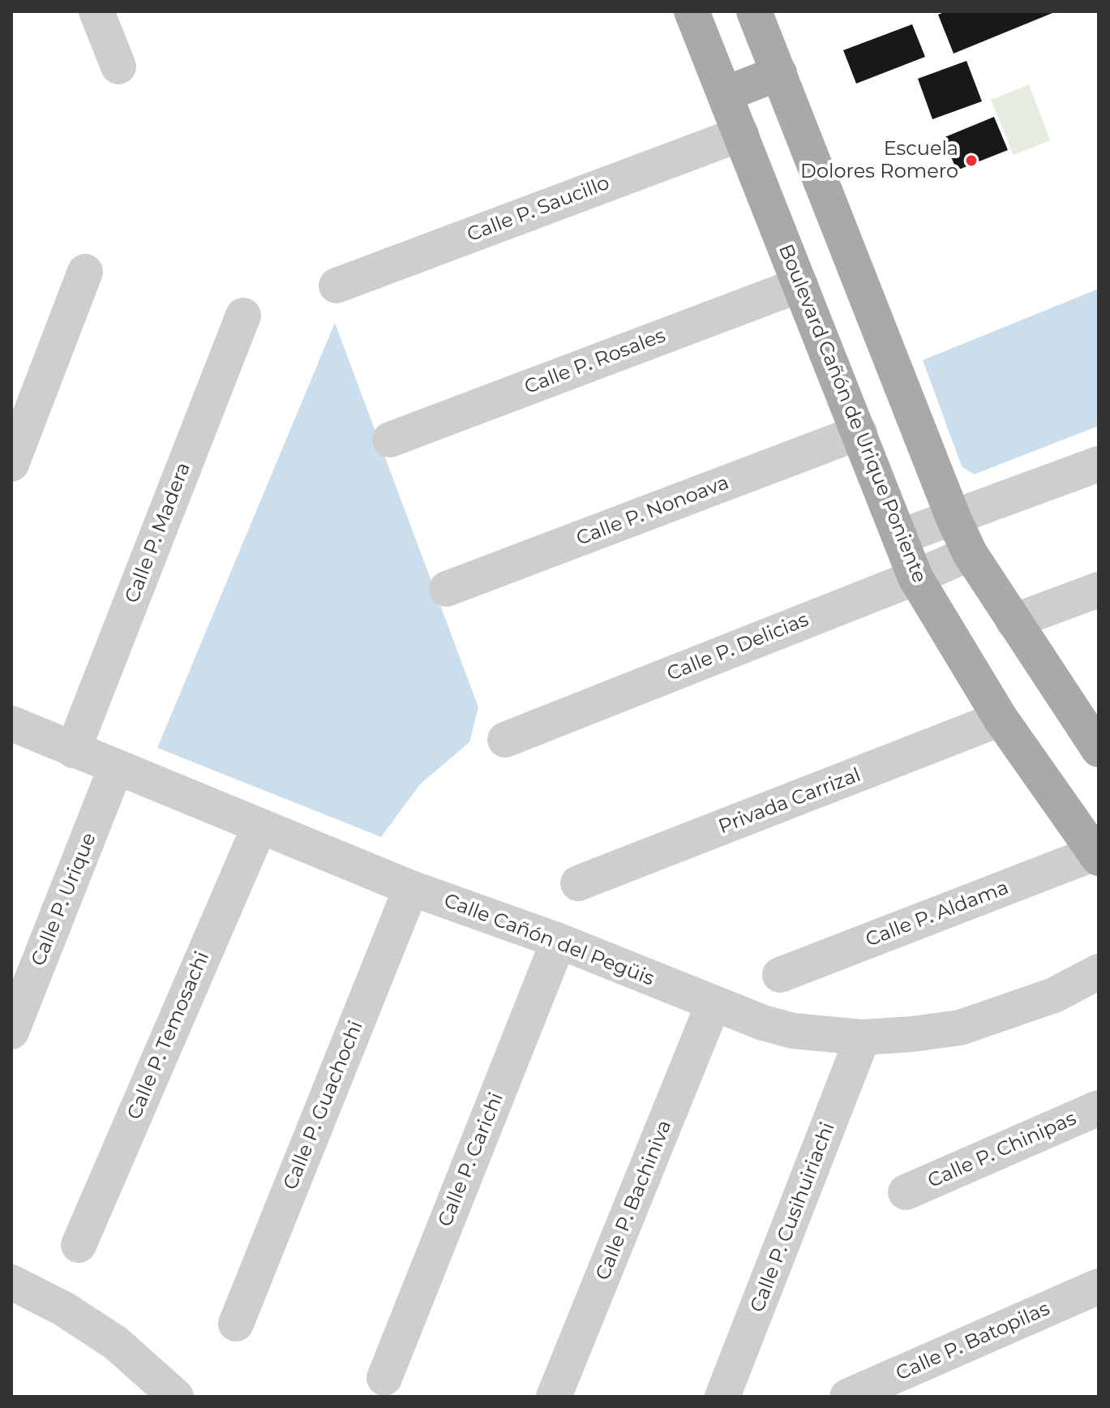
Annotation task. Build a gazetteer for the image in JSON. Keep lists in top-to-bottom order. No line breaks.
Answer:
{"streets":{"main road":["Boulevard Cañón de Urique Poniente"],"street":["Calle P. Saucillo","Calle P. Rosales","Calle P. Nonoava","Calle P. Madera","Calle P. Delicias","Privada Carrizal","Calle P. Urique","Calle P. Aldama","Calle Cañón del Pegüis","Calle P. Temosachi","Calle P. Guachochi","Calle P. Chinipas","Calle P. Carichi","Calle P. Bachiniva","Calle P. Cusihuiriachi","Calle P. Batopilas"]},"crossings":[["Calle P. Saucillo","Boulevard Cañón de Urique Poniente"],["Calle P. Rosales","Boulevard Cañón de Urique Poniente"],["Boulevard Cañón de Urique Poniente","Calle P. Nonoava"],["Boulevard Cañón de Urique Poniente","Calle P. Delicias"],["Boulevard Cañón de Urique Poniente","Privada Carrizal"],["Boulevard Cañón de Urique Poniente","Calle P. Aldama"],["Calle P. Madera","Calle Cañón del Pegüis"],["Calle P. Urique","Calle Cañón del Pegüis"],["Calle Cañón del Pegüis","Calle P. Temosachi"],["Calle Cañón del Pegüis","Calle P. Guachochi"],["Calle Cañón del Pegüis","Calle P. Carichi"],["Calle Cañón del Pegüis","Calle P. Bachiniva"],["Calle Cañón del Pegüis","Calle P. Cusihuiriachi"]],"places":["Escuela Dolores Romero"]}
